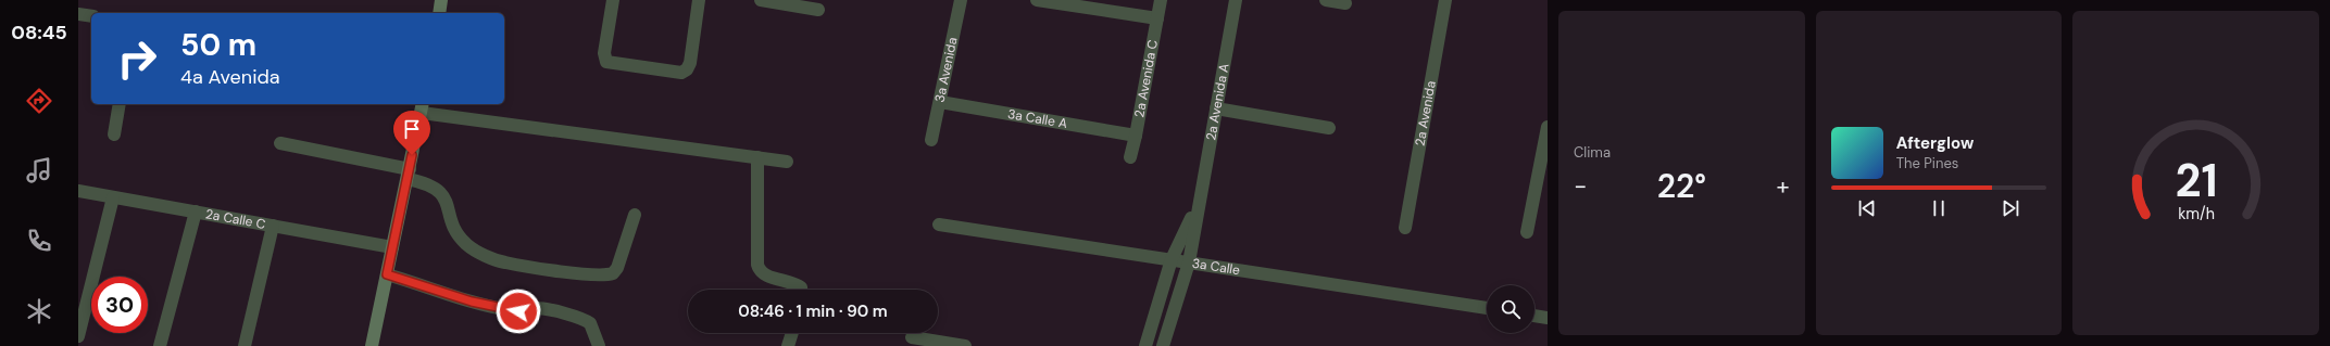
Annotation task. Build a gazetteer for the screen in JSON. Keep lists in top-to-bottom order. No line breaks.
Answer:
{"streets":{"street":["3a Avenida","2a Avenida C","2a Avenida A","2a Avenida","3a Calle A","2a Calle C","3a Calle"]},"crossings":[["3a Avenida","3a Calle A"],["2a Avenida C","3a Calle A"],["2a Avenida A","3a Calle"]],"page":{"tabs":"08:45","tile":"Clima","turn":["50 m","4a Avenida"],"song":["Afterglow","The Pines"],"heat":["−","22°","+"],"limit":"30","trip":"08:46 · 1 min · 90 m","gauge":["21","km/h"]}}
